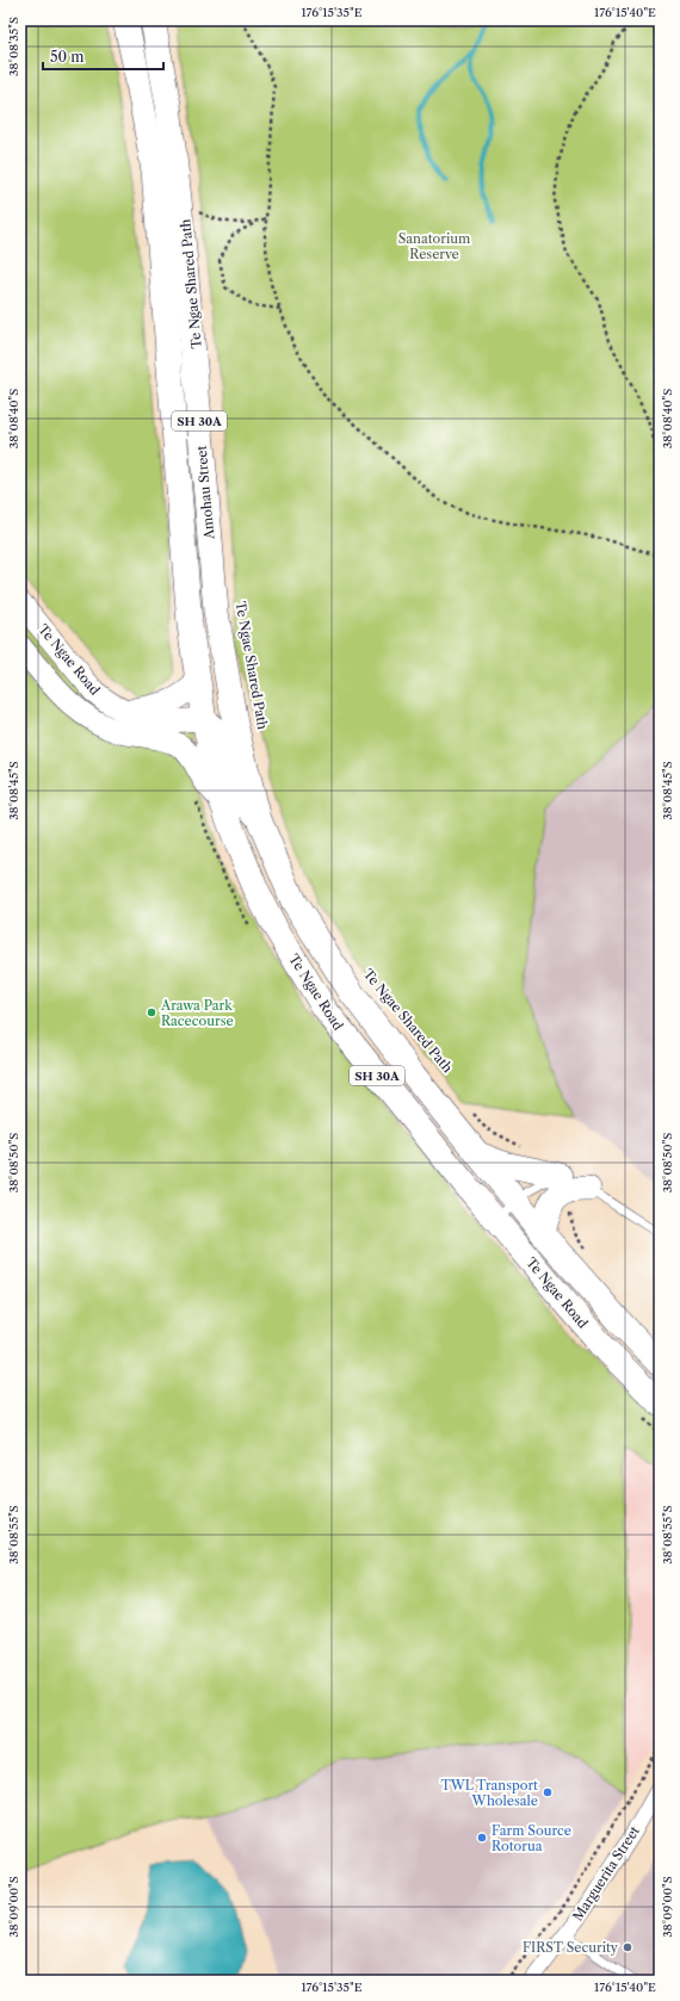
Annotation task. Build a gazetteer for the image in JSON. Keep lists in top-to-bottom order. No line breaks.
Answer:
{"streets":{"main road":["SH 30A","Amohau Street","Te Ngae Road"],"street":["Marguerita Street"],"path":["Te Ngae Shared Path"]},"crossings":[["Amohau Street","Te Ngae Road"]],"parks":["Sanatorium Reserve"],"places":["Arawa Park Racecourse","TWL Transport Wholesale","Farm Source Rotorua","FIRST Security"],"scale_bar":"50 m","coordinates":["176°15'35\"E","176°15'40\"E","38°08'35\"S","38°08'40\"S","38°08'45\"S","38°08'50\"S","38°08'55\"S","38°09'00\"S"]}
